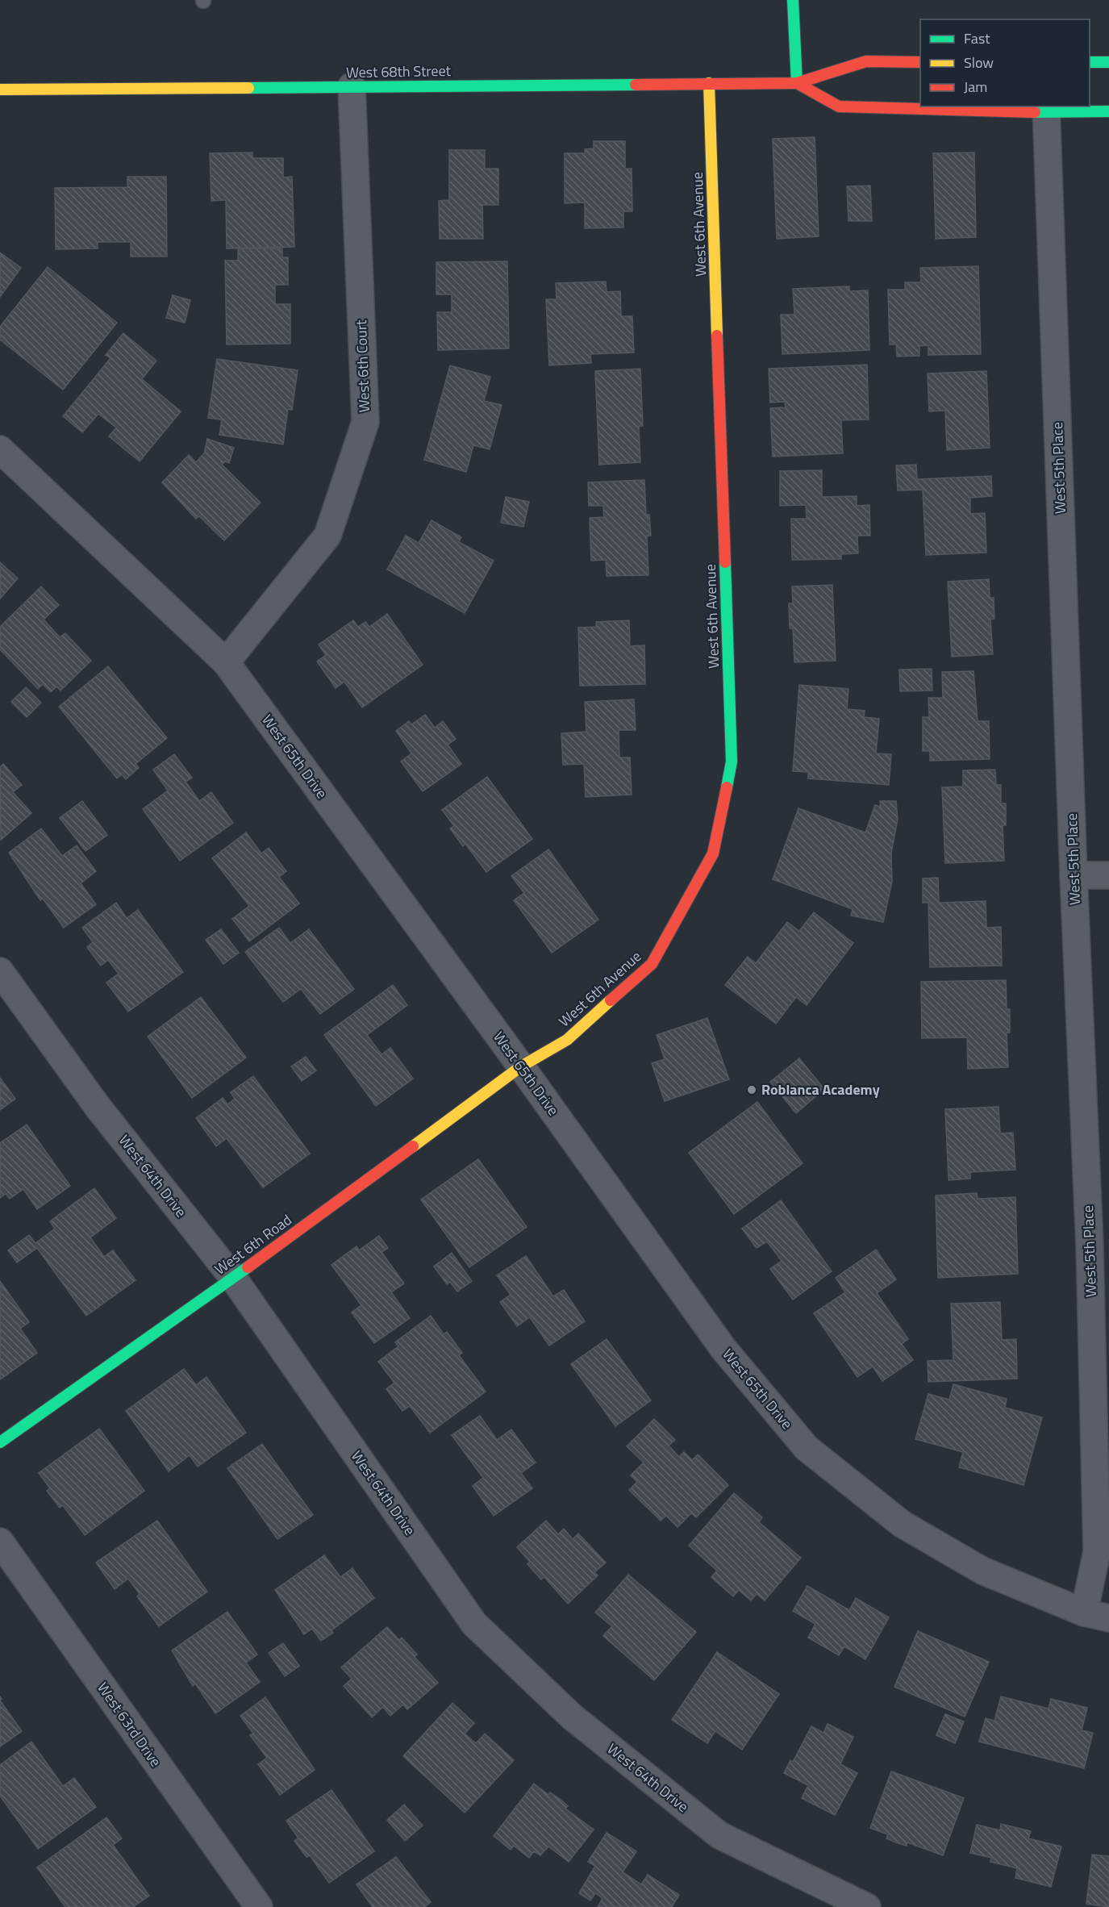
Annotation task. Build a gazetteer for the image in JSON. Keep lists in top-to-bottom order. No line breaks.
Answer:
{"streets":{"street":["West 68th Street","West 6th Avenue","West 6th Court","West 5th Place","West 65th Drive","West 64th Drive","West 6th Road","West 63rd Drive"]},"crossings":[["West 68th Street","West 6th Avenue"],["West 68th Street","West 6th Court"],["West 68th Street","West 5th Place"],["West 6th Avenue","West 65th Drive"],["West 6th Avenue","West 6th Road"],["West 6th Court","West 65th Drive"],["West 5th Place","West 65th Drive"],["West 65th Drive","West 6th Road"],["West 64th Drive","West 6th Road"]],"places":["Roblanca Academy"],"legend":["Fast","Slow","Jam"]}
